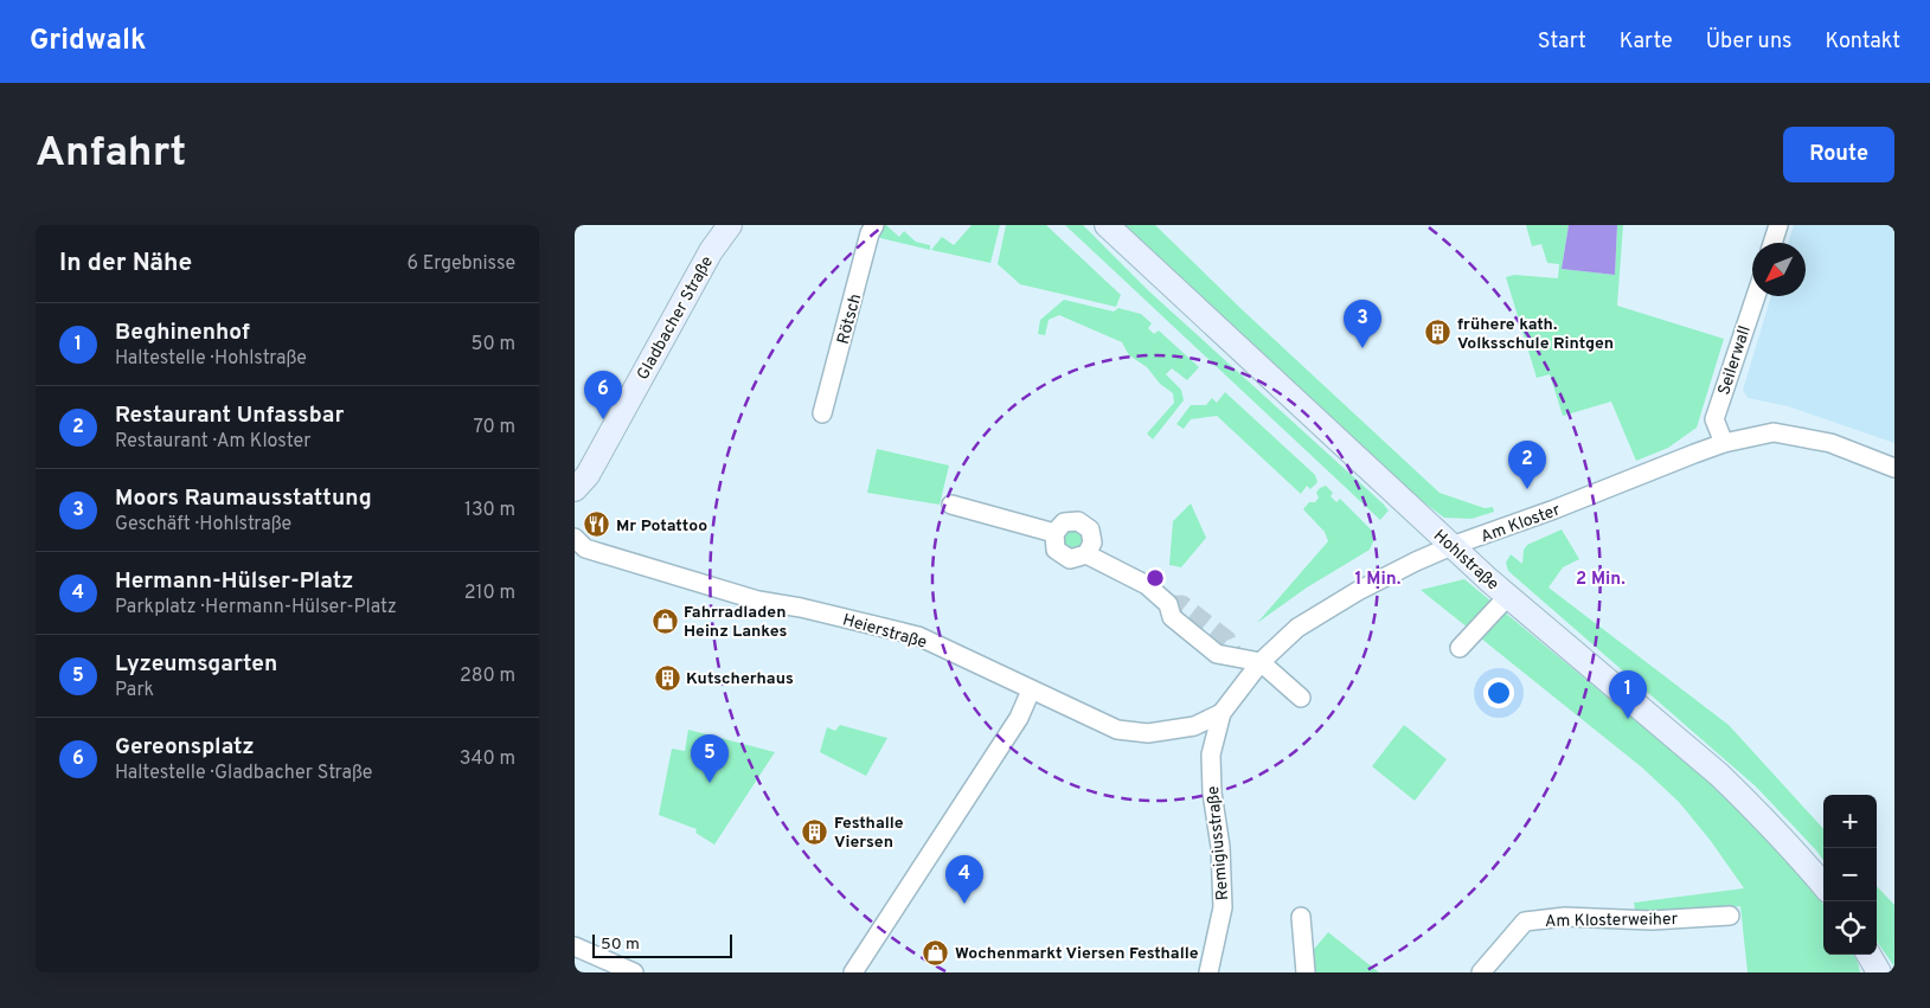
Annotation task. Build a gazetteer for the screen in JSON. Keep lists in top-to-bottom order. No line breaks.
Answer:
{"streets":{"main road":["Gladbacher Straße","Hohlstraße"],"street":["Rötsch","Seilerwall","Am Kloster","Heierstraße","Remigiusstraße","Am Klosterweiher"]},"crossings":[["Seilerwall","Am Kloster"],["Am Kloster","Hohlstraße"],["Am Kloster","Heierstraße"],["Am Kloster","Remigiusstraße"],["Heierstraße","Remigiusstraße"]],"places":{"building":["frühere kath. Volksschule Rintgen","Kutscherhaus","Festhalle Viersen"],"restaurant":["Mr Potattoo"],"shop":["Fahrradladen Heinz Lankes","Wochenmarkt Viersen Festhalle"]},"scale_bar":"50 m","north":"bottom left","page":{"header":"Gridwalk","nav":["Start","Karte","Über uns","Kontakt"],"buttons":"Route","title":"Anfahrt","heading":["In der Nähe","6 Ergebnisse"],"pins":["3","6","2","1","5","4"],"list":[{"mark":"1","name":"Beghinenhof","note":"Haltestelle · Hohlstraße","value":"50 m"},{"mark":"2","name":"Restaurant Unfassbar","note":"Restaurant · Am Kloster","value":"70 m"},{"mark":"3","name":"Moors Raumausstattung","note":"Geschäft · Hohlstraße","value":"130 m"},{"mark":"4","name":"Hermann-Hülser-Platz","note":"Parkplatz · Hermann-Hülser-Platz","value":"210 m"},{"mark":"5","name":"Lyzeumsgarten","note":"Park","value":"280 m"},{"mark":"6","name":"Gereonsplatz","note":"Haltestelle · Gladbacher Straße","value":"340 m"}],"map_buttons":["+","−"],"scale":"50 m"},"rings":["1 Min.","2 Min."]}
